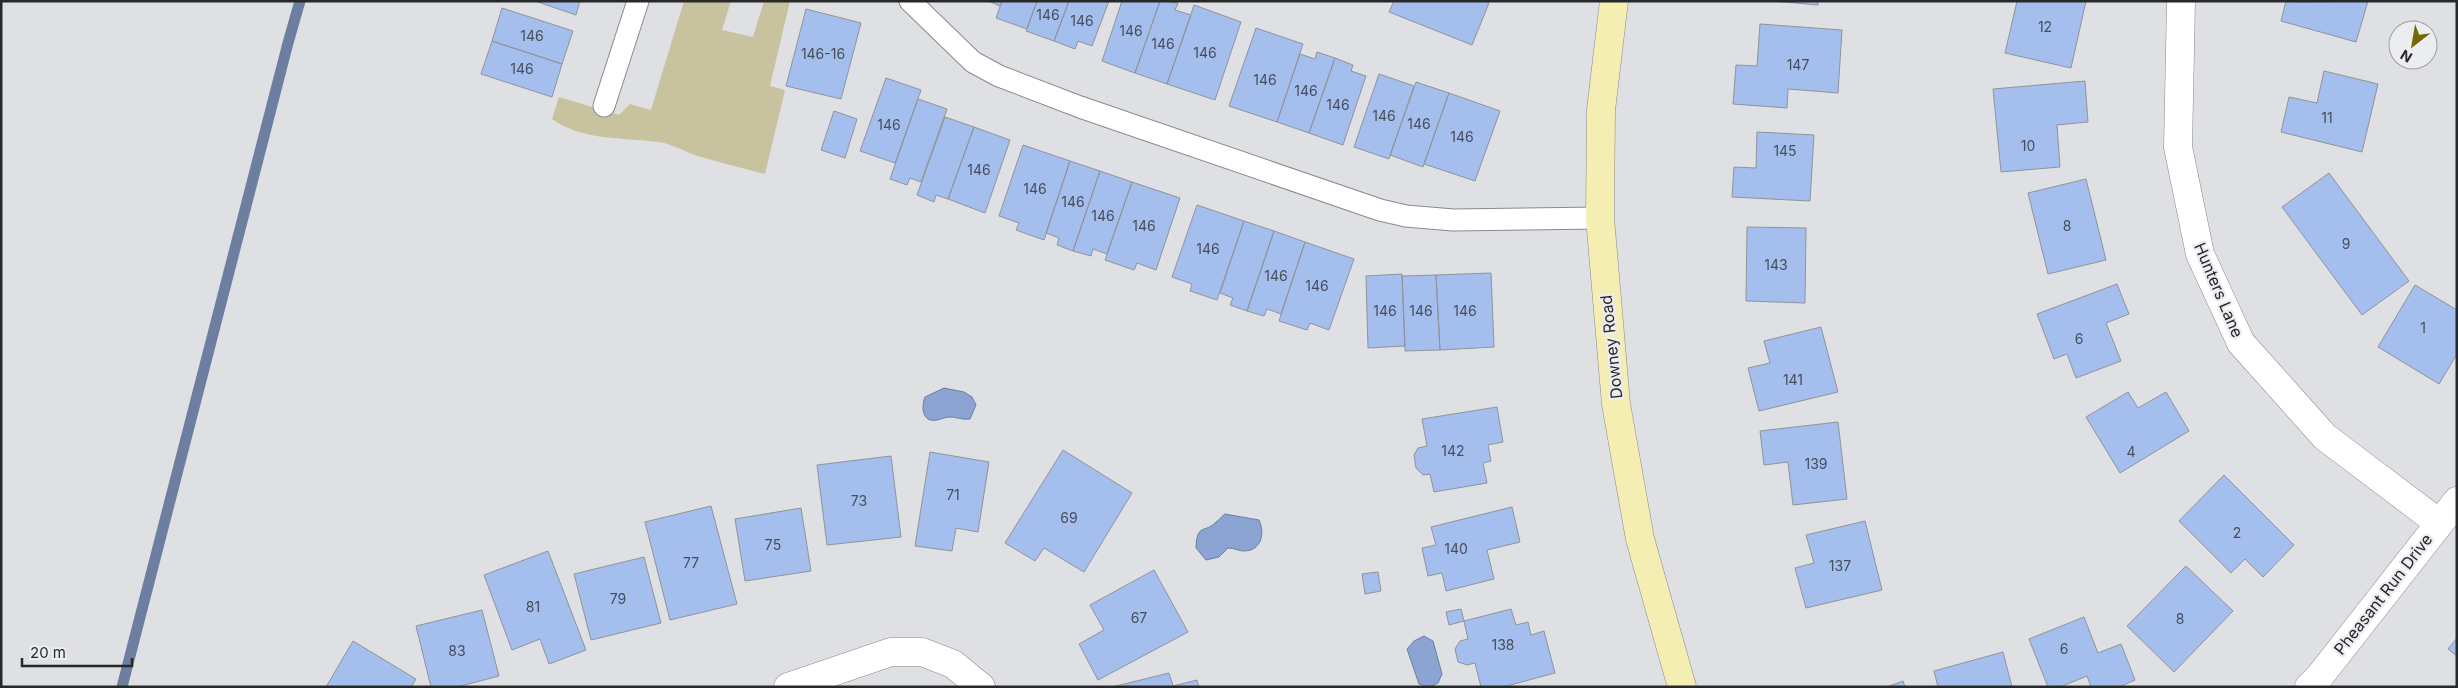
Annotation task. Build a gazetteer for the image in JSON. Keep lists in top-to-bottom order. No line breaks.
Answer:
{"streets":{"main road":["Downey Road"],"street":["Hunters Lane","Pheasant Run Drive"]},"crossings":[["Hunters Lane","Pheasant Run Drive"]],"house_numbers":["146","146","12","146","146","146","146","146-16","147","146","146","146","146","146","11","146","146","146","10","145","146","146","146","146","146","8","9","146","143","146","146","146","146","146","1","6","141","142","4","139","71","73","69","2","75","140","77","137","79","81","67","8","138","6","83"],"scale_bar":"20 m","north":"bottom left"}
